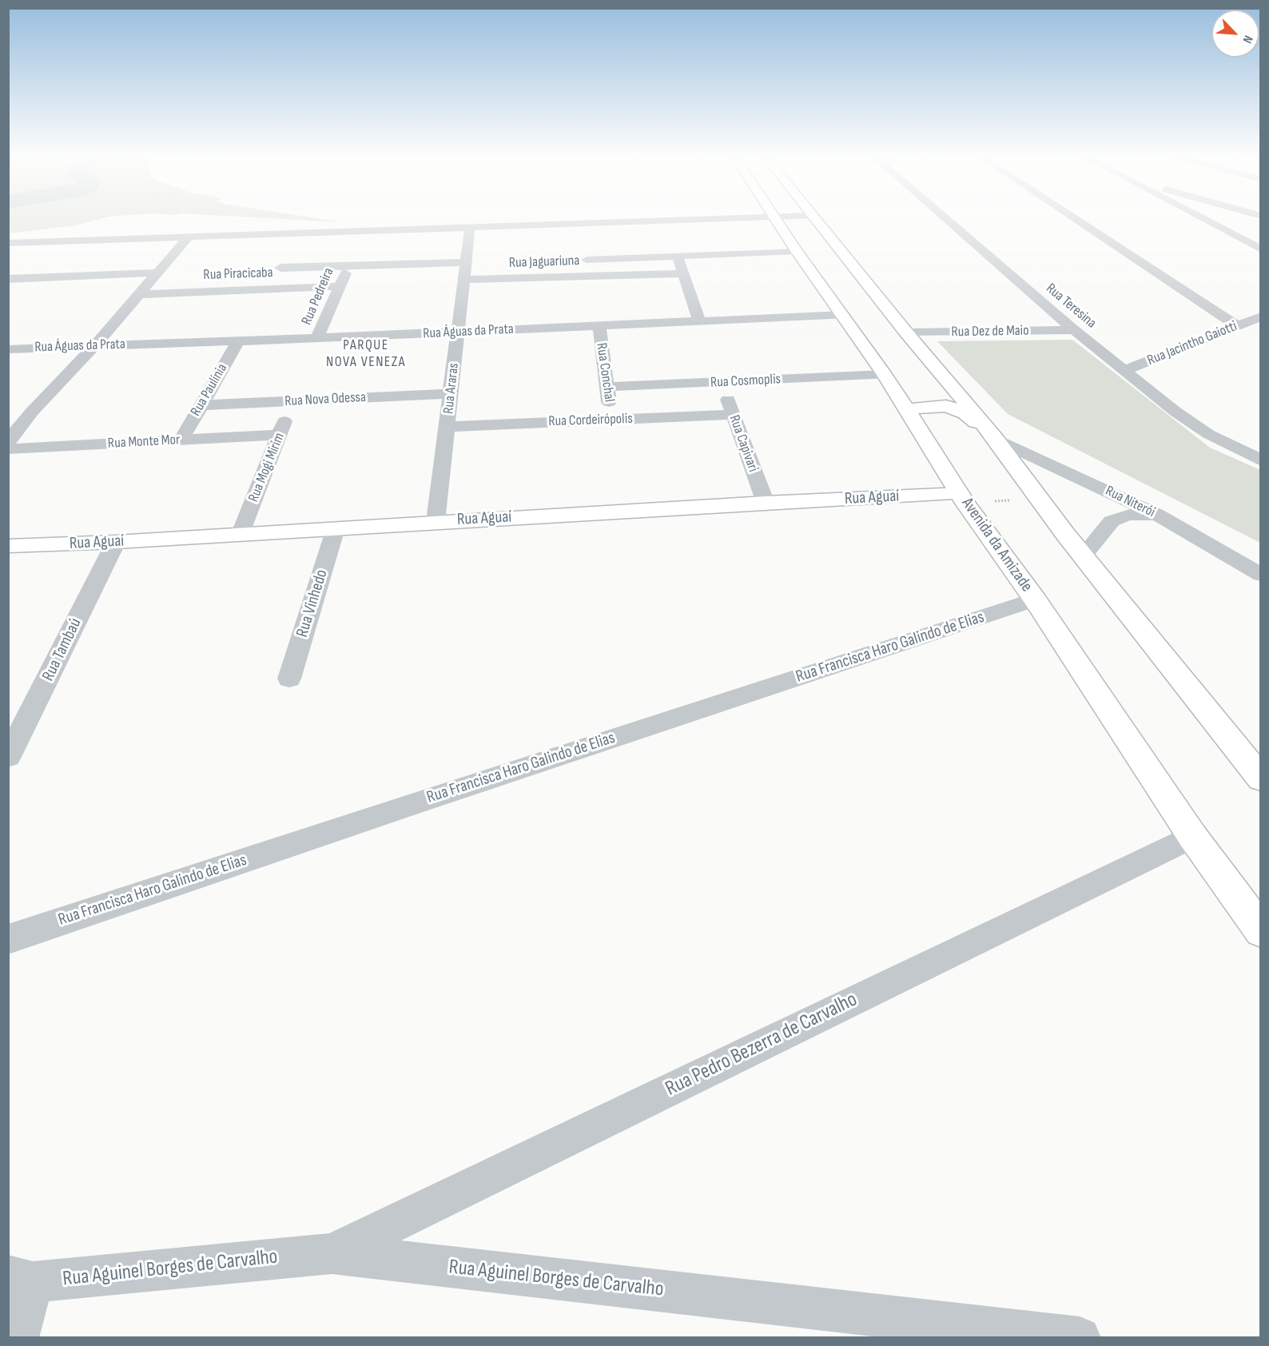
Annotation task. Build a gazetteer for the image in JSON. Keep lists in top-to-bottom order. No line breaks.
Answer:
{"streets":{"main road":["Rua Aguaí","Avenida da Amizade"],"street":["Rua Jaguariuna","Rua Piracicaba","Rua Pedreira","Rua Teresina","Rua Águas da Prata","Rua Dez de Maio","Rua Jacintho Gaiotti","Rua Conchal","Rua Cosmoplis","Rua Araras","Rua Paulínia","Rua Nova Odessa","Rua Cordeirópolis","Rua Monte Mor","Rua Capivari","Rua Mogi Mirim","Rua Niterói","Rua Vinhedo","Rua Francisca Haro Galindo de Elias","Rua Tambaú","Rua Pedro Bezerra de Carvalho","Rua Aguinel Borges de Carvalho"]},"crossings":[["Rua Jaguariuna","Rua Araras"],["Rua Piracicaba","Rua Pedreira"],["Rua Pedreira","Rua Águas da Prata"],["Rua Teresina","Rua Dez de Maio"],["Rua Teresina","Rua Jacintho Gaiotti"],["Rua Águas da Prata","Rua Conchal"],["Rua Águas da Prata","Rua Araras"],["Rua Águas da Prata","Rua Paulínia"],["Rua Águas da Prata","Avenida da Amizade"],["Rua Conchal","Rua Cosmoplis"],["Rua Conchal","Rua Cordeirópolis"],["Rua Cosmoplis","Rua Capivari"],["Rua Cosmoplis","Avenida da Amizade"],["Rua Araras","Rua Nova Odessa"],["Rua Araras","Rua Cordeirópolis"],["Rua Araras","Rua Aguaí"],["Rua Paulínia","Rua Nova Odessa"],["Rua Paulínia","Rua Monte Mor"],["Rua Nova Odessa","Rua Mogi Mirim"],["Rua Cordeirópolis","Rua Capivari"],["Rua Monte Mor","Rua Mogi Mirim"],["Rua Capivari","Rua Aguaí"],["Rua Mogi Mirim","Rua Aguaí"],["Rua Aguaí","Avenida da Amizade"],["Rua Aguaí","Rua Vinhedo"],["Rua Aguaí","Rua Tambaú"],["Avenida da Amizade","Rua Francisca Haro Galindo de Elias"],["Avenida da Amizade","Rua Pedro Bezerra de Carvalho"],["Rua Pedro Bezerra de Carvalho","Rua Aguinel Borges de Carvalho"]],"districts":["PARQUE NOVA VENEZA"],"north":"bottom right"}
